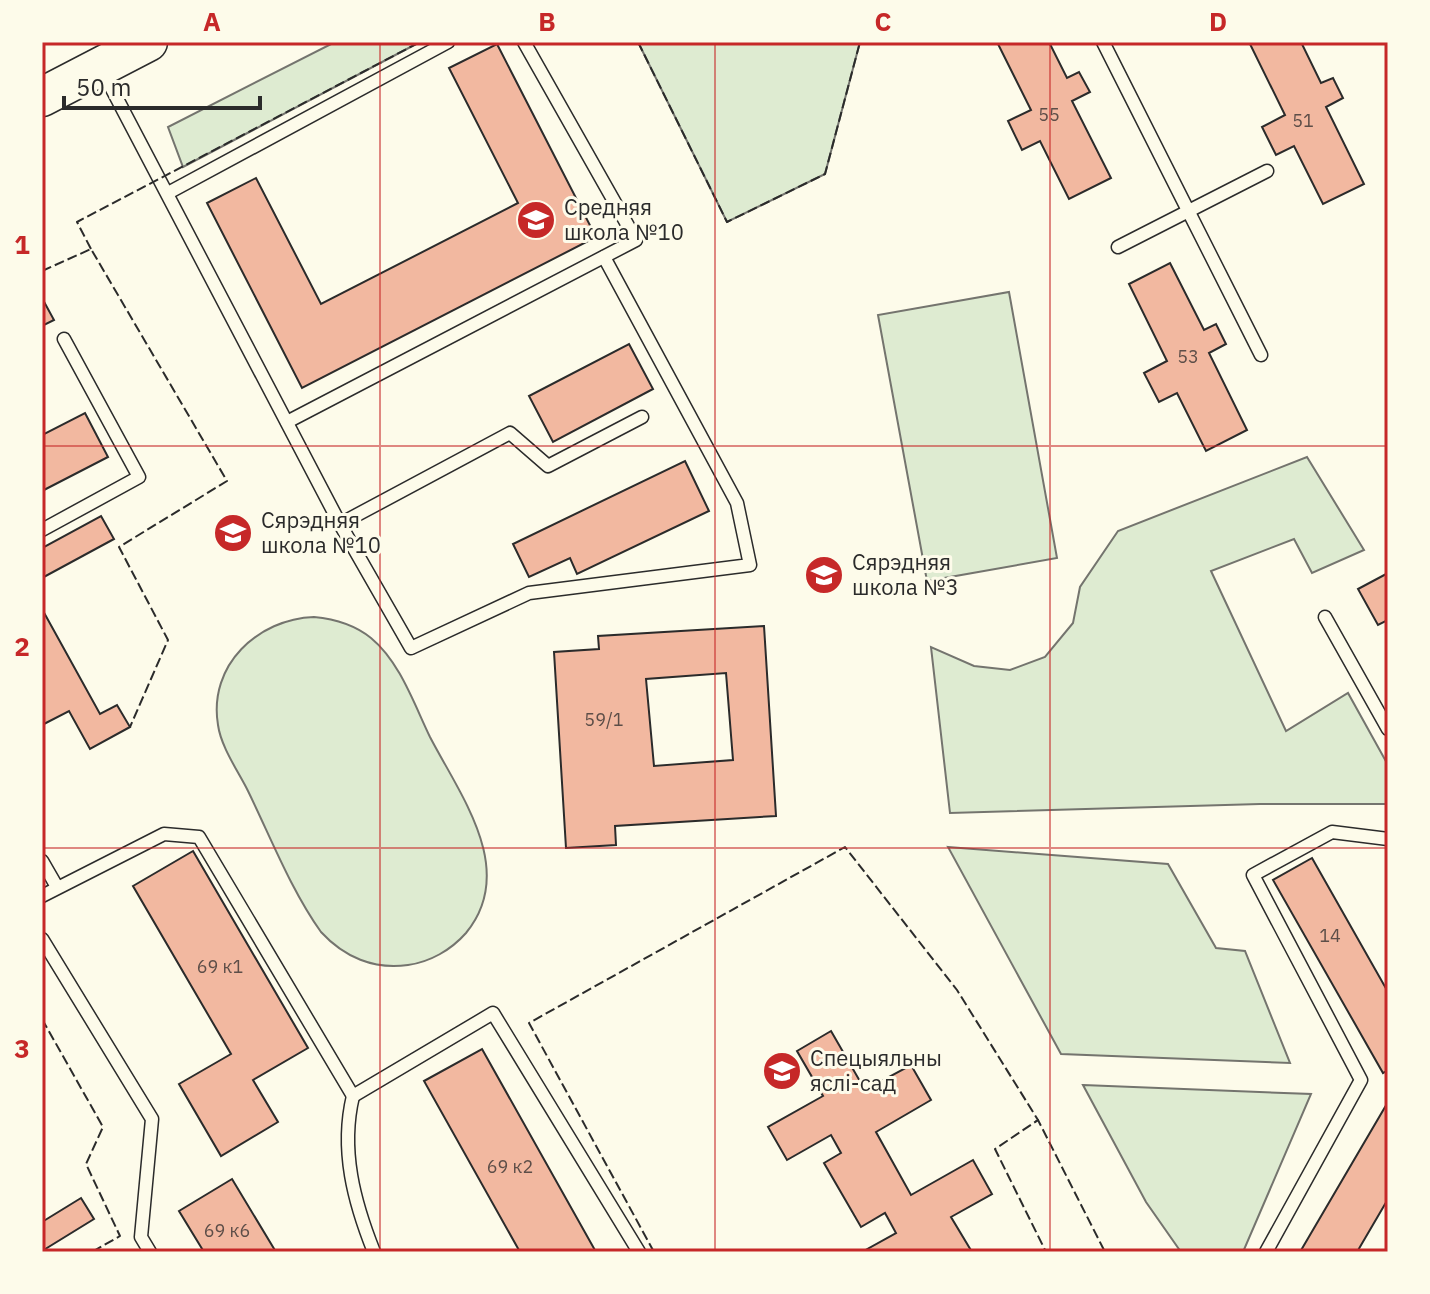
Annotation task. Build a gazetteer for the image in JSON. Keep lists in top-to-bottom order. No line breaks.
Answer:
{"places":{"school or university":["Средняя школа №10","Сярэдняя школа №10","Сярэдняя школа №3","Спецыяльны яслі-сад"]},"house_numbers":["55","51","53","59/1","14","69 к1","69 к2","69 к6"],"scale_bar":"50 m","grid":{"columns":["A","B","C","D"],"rows":["1","2","3"]}}
